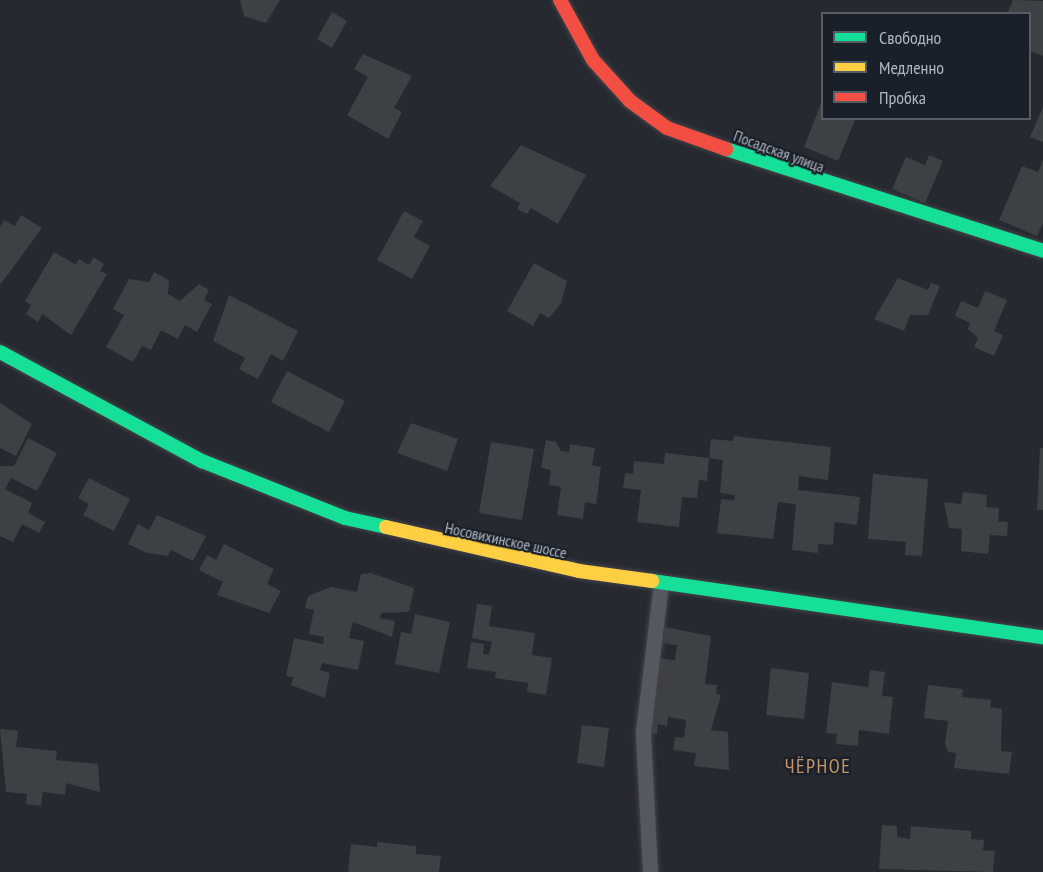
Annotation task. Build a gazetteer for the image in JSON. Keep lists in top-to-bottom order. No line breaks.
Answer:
{"streets":{"main road":["Посадская улица","Носовихинское шоссе"]},"districts":["ЧЁРНОЕ"],"legend":["Свободно","Медленно","Пробка"]}
